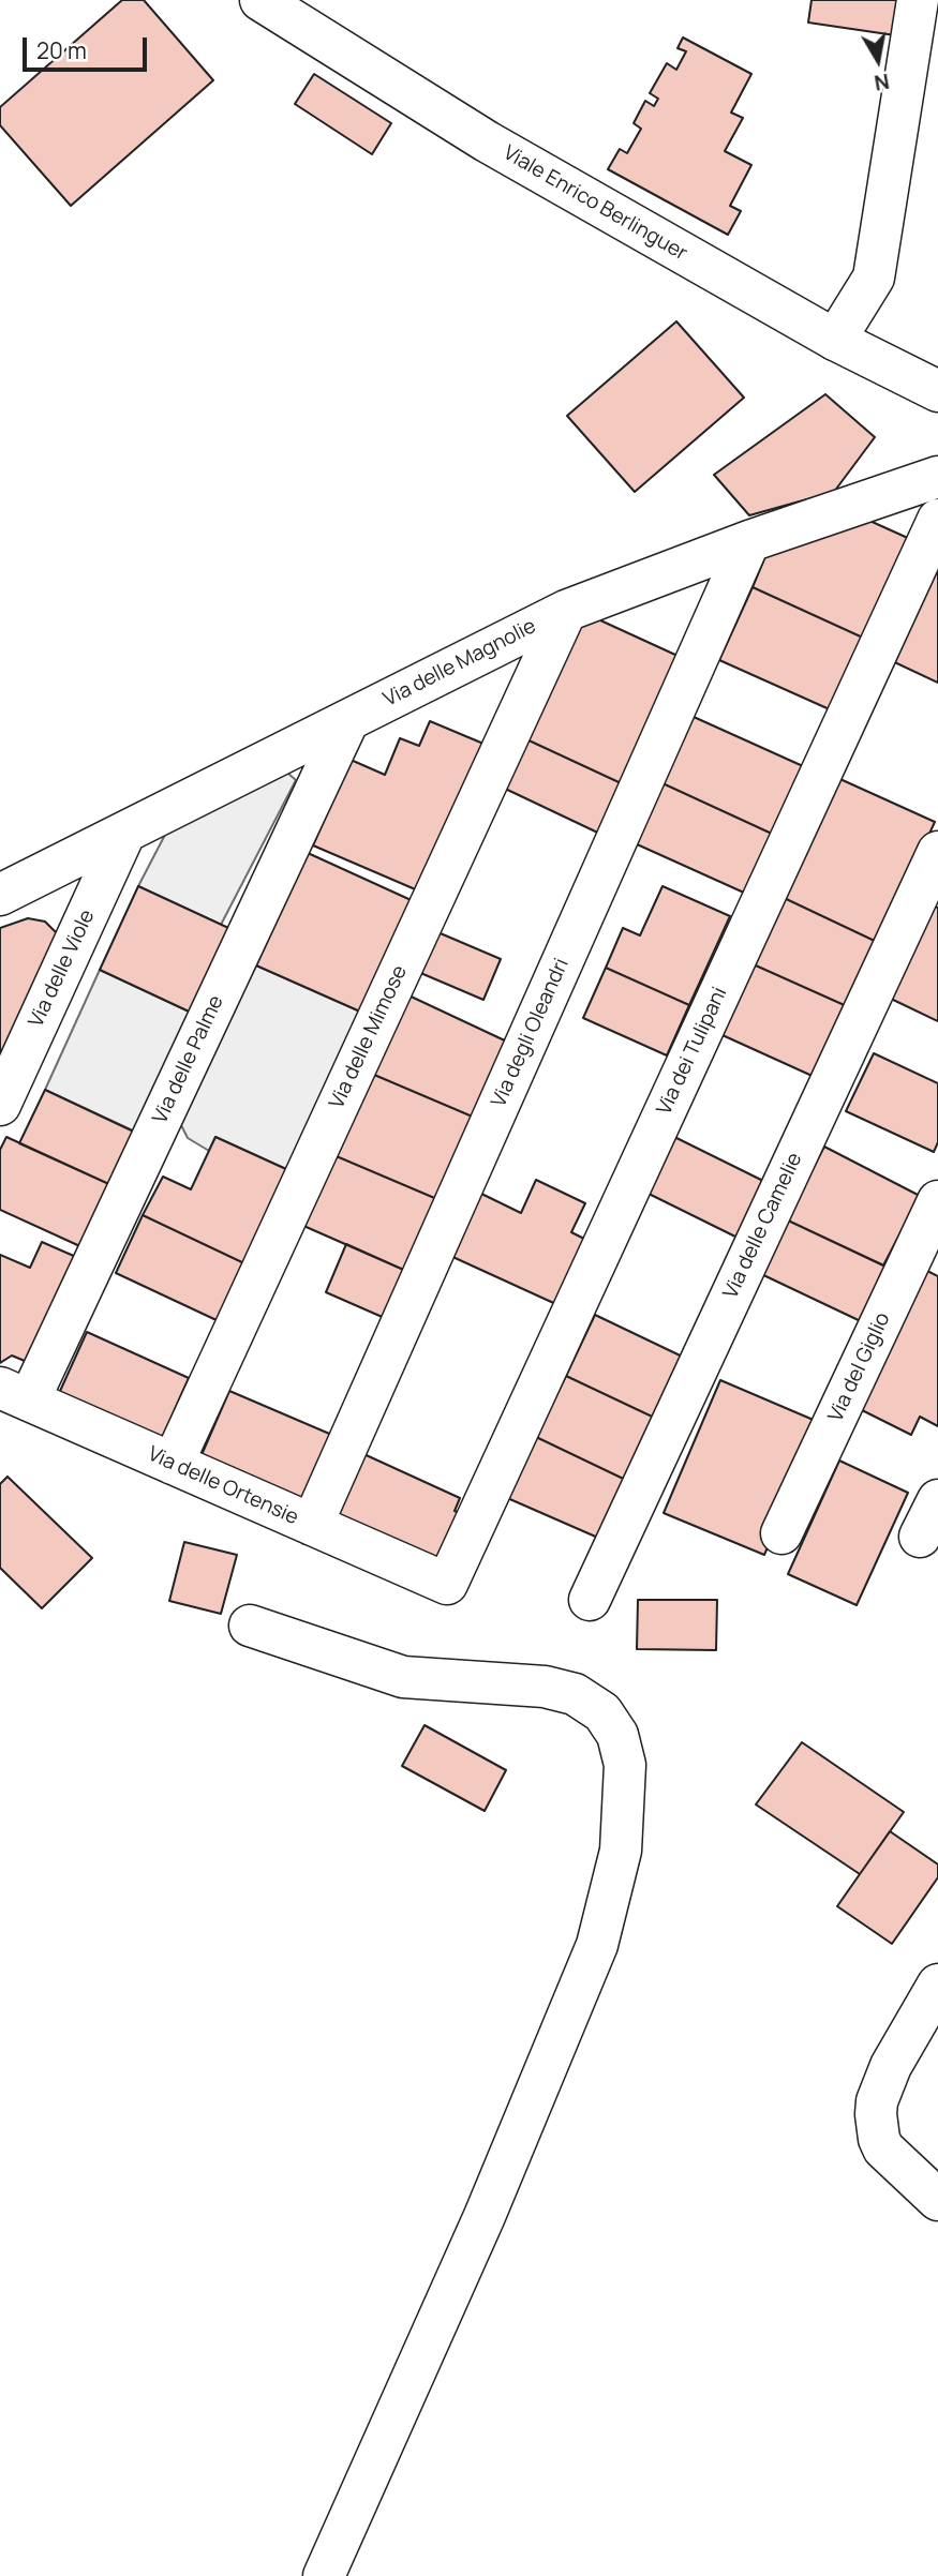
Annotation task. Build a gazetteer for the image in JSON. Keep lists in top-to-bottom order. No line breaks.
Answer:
{"streets":{"street":["Viale Enrico Berlinguer","Via delle Magnolie","Via delle Viole","Via degli Oleandri","Via delle Mimose","Via dei Tulipani","Via delle Palme","Via delle Camelie","Via del Giglio","Via delle Ortensie"]},"crossings":[["Via delle Magnolie","Via delle Viole"],["Via delle Magnolie","Via degli Oleandri"],["Via delle Magnolie","Via delle Mimose"],["Via delle Magnolie","Via delle Palme"],["Via degli Oleandri","Via delle Ortensie"],["Via delle Mimose","Via delle Ortensie"],["Via dei Tulipani","Via delle Ortensie"],["Via delle Palme","Via delle Ortensie"]],"scale_bar":"20 m","north":"bottom"}
